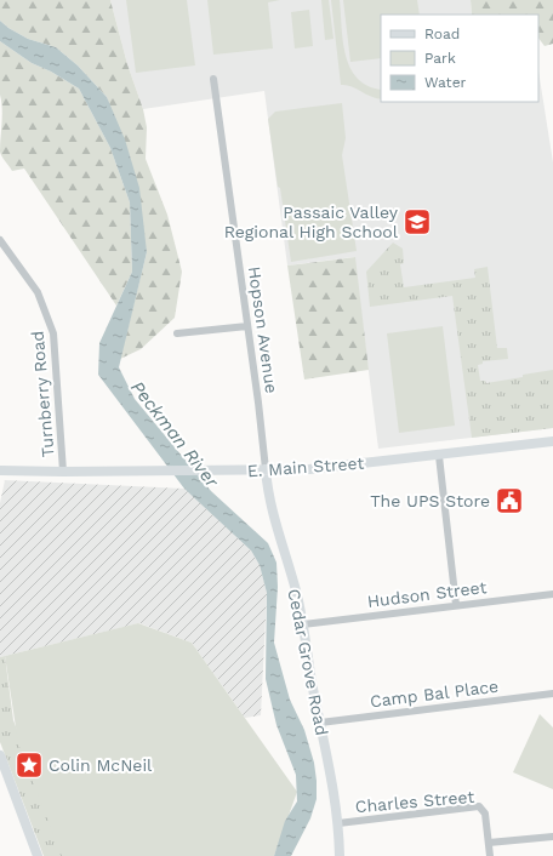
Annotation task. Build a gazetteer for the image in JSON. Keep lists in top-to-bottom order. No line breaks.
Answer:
{"streets":{"main road":["E. Main Street","Cedar Grove Road"],"street":["Hopson Avenue","Turnberry Road","Hudson Street","Camp Bal Place","Charles Street"]},"crossings":[["Hopson Avenue","E. Main Street"],["Hopson Avenue","Cedar Grove Road"],["Turnberry Road","E. Main Street"],["E. Main Street","Cedar Grove Road"],["Hudson Street","Cedar Grove Road"],["Cedar Grove Road","Camp Bal Place"],["Cedar Grove Road","Charles Street"]],"water":["Peckman River"],"places":{"school or university":["Passaic Valley Regional High School"],"public building":["The UPS Store"],"place":["Colin McNeil"]},"legend":["Road","Park","Water"]}
